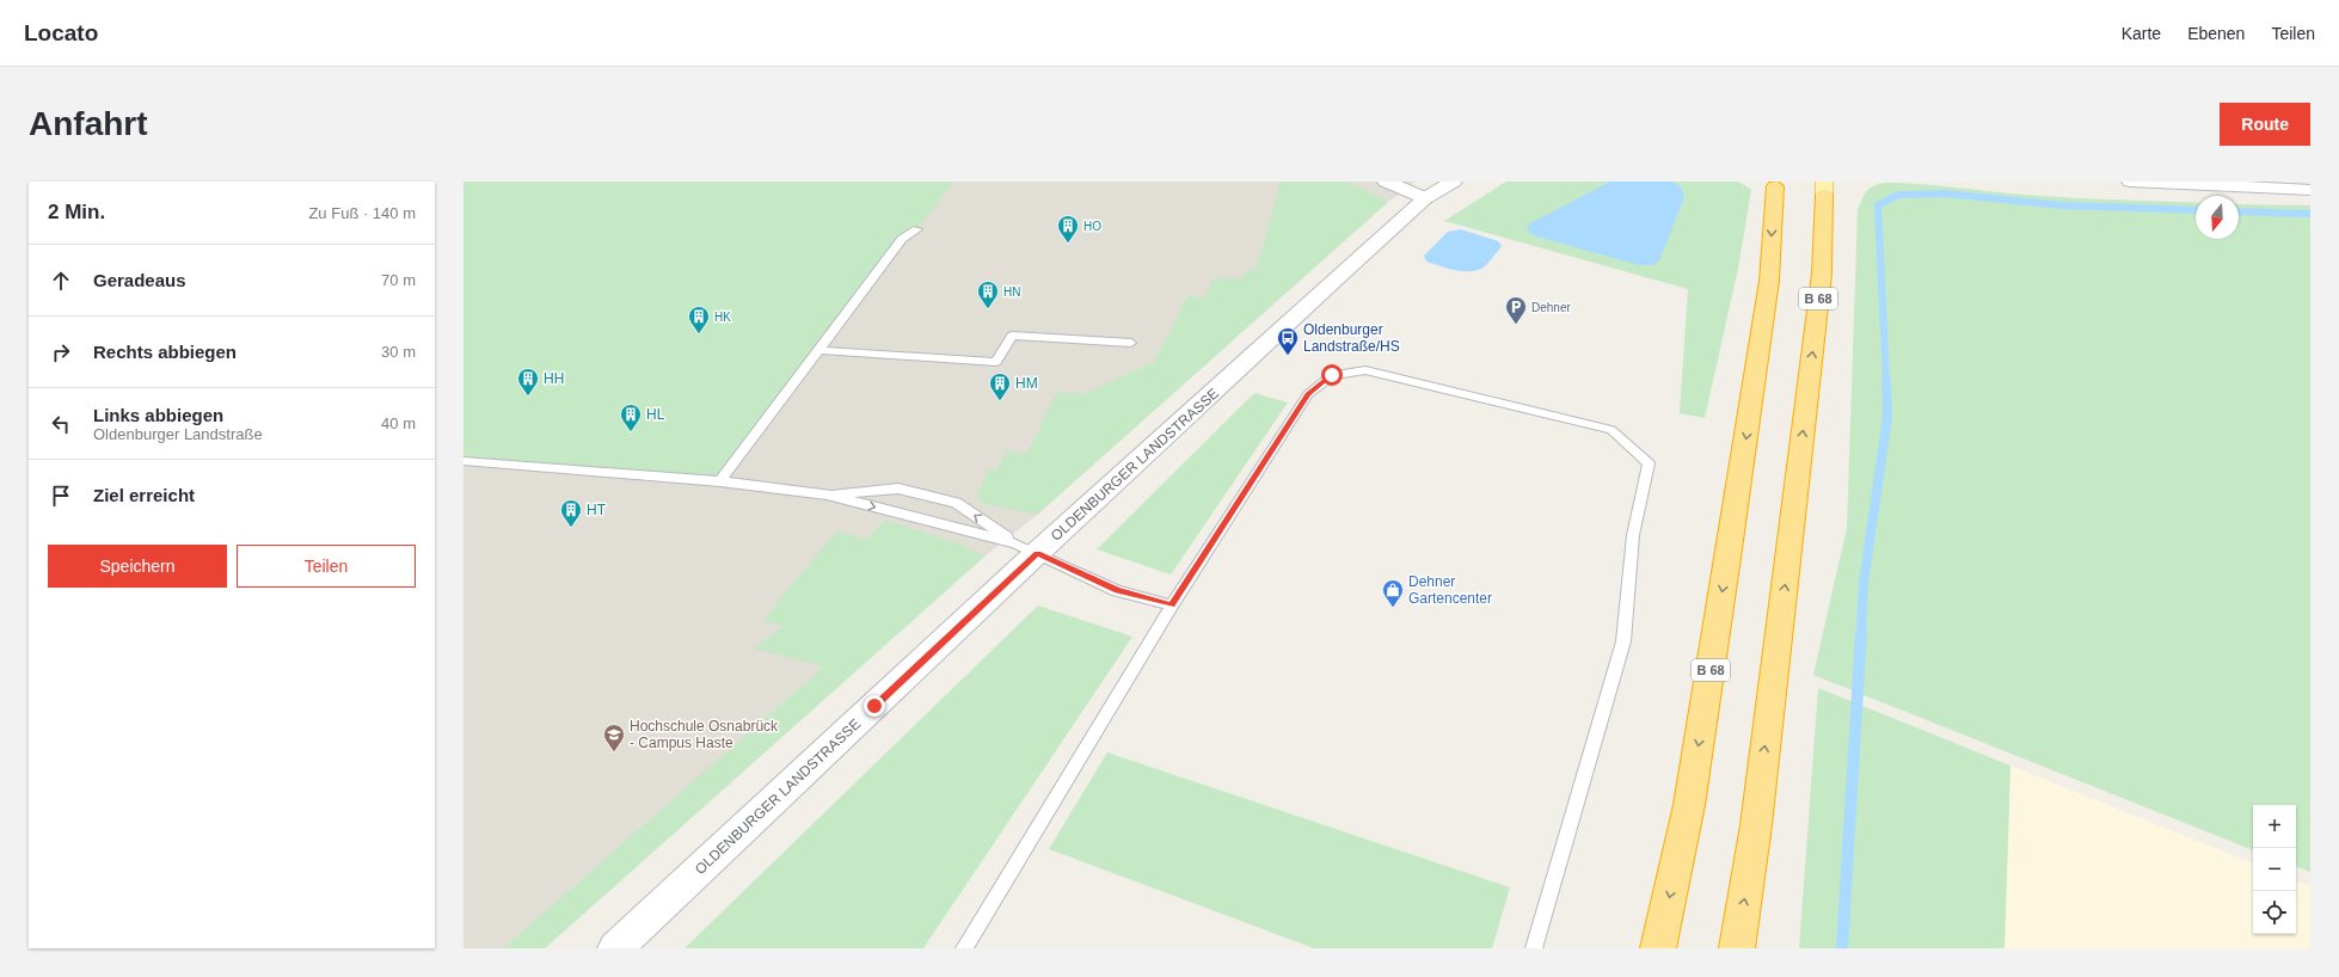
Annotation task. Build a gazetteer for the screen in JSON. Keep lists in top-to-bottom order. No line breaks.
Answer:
{"streets":{"highway":["B 68"],"street":["OLDENBURGER LANDSTRASSE"]},"places":{"building":["HO","HN","HK","HH","HM","HL","HT"],"parking":["Dehner"],"bus stop":["Oldenburger Landstraße/HS"],"shop":["Dehner Gartencenter"],"school or university":["Hochschule Osnabrück - Campus Haste"]},"north":"bottom","page":{"header":"Locato","nav":["Karte","Ebenen","Teilen"],"buttons":["Route",["Speichern","Teilen"]],"title":"Anfahrt","heading":["2 Min.","Zu Fuß · 140 m"],"list":[["Geradeaus","70 m"],["Rechts abbiegen","30 m"],["Links abbiegen","Oldenburger Landstraße","40 m"],"Ziel erreicht"],"map_buttons":["+","−"]}}
